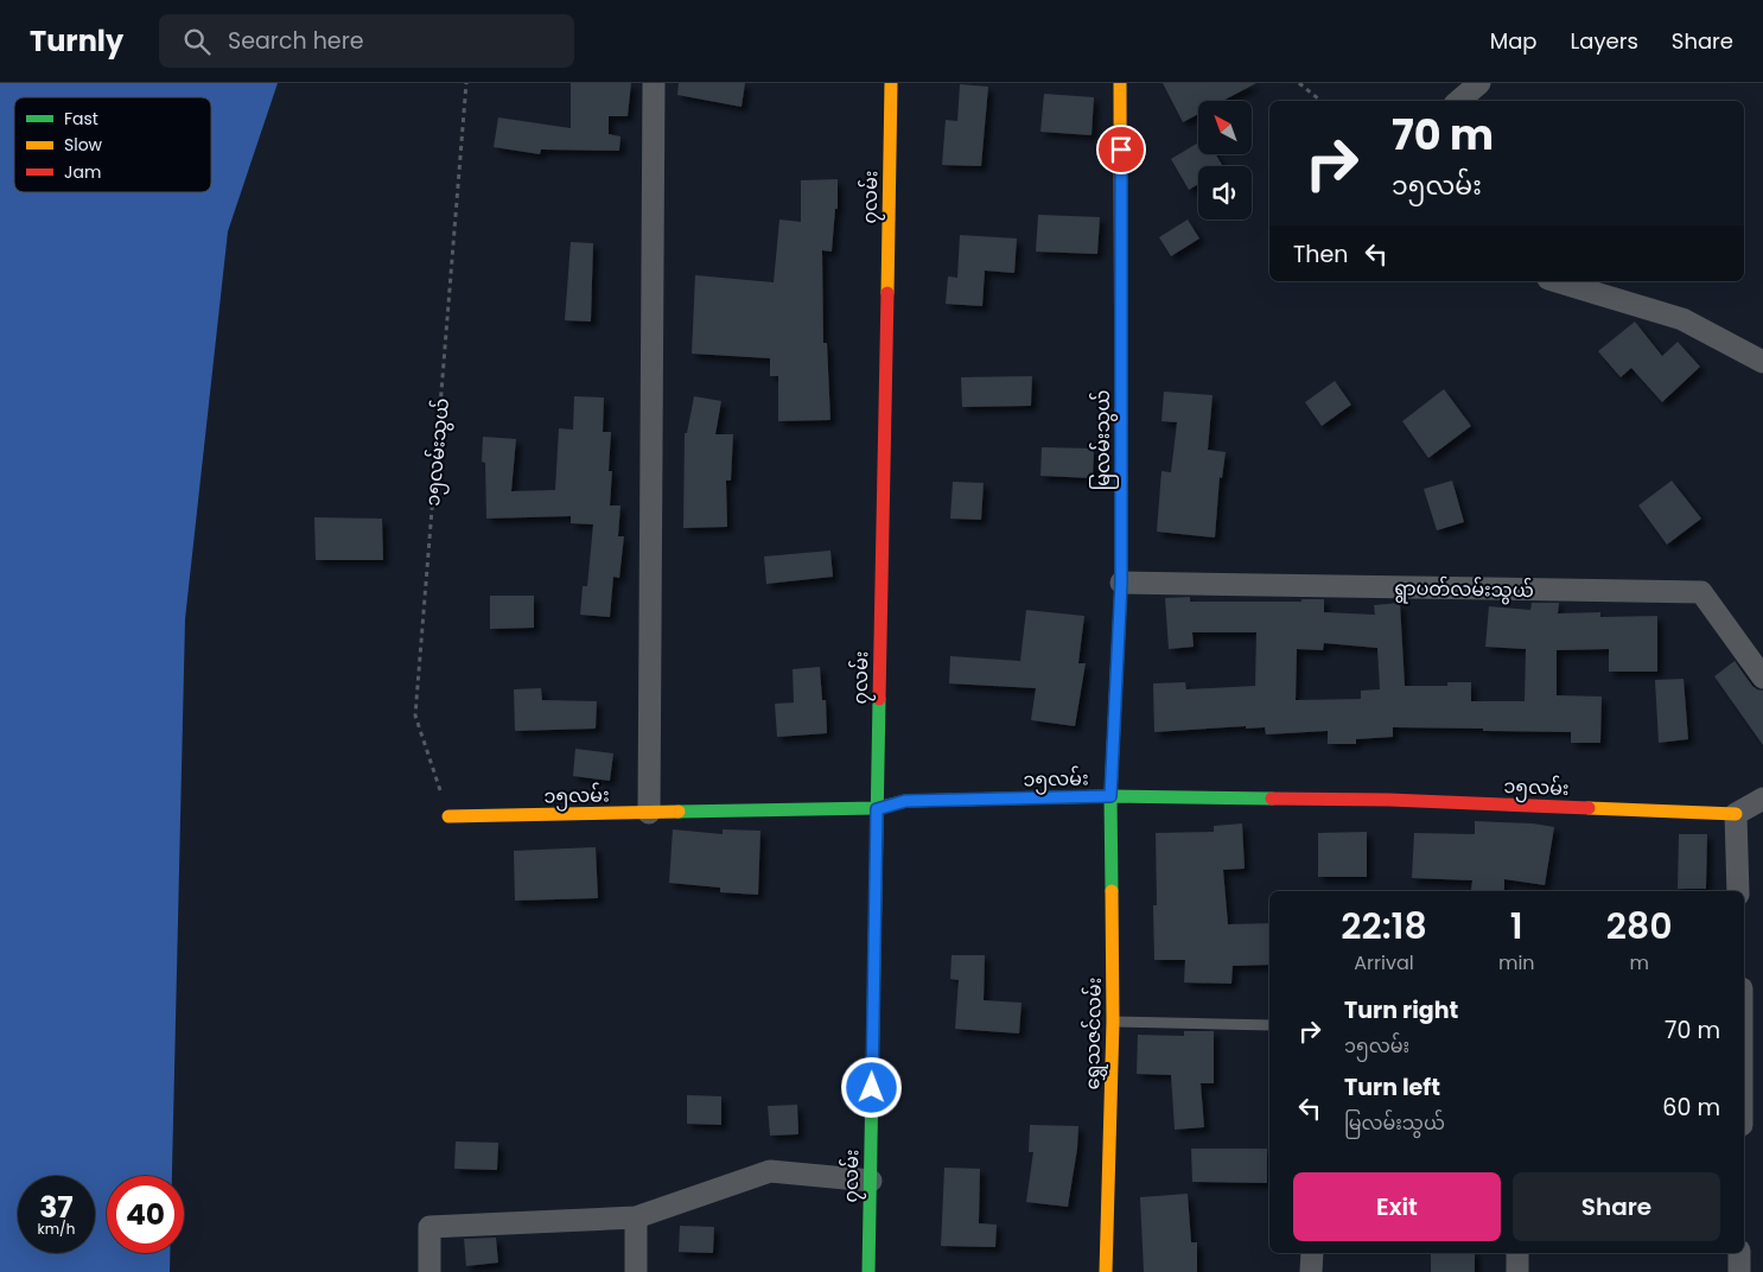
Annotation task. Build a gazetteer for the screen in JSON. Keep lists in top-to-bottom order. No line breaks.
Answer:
{"streets":{"street":["၇လမ်း","မြလမ်းသွယ်","ရွာပတ်လမ်းသွယ်","၁၅လမ်း","ရွှေသဇင်လမ်း"],"path":["၁၅လမ်းသွယ်"]},"crossings":[["၇လမ်း","၁၅လမ်း"],["မြလမ်းသွယ်","ရွာပတ်လမ်းသွယ်"],["မြလမ်းသွယ်","၁၅လမ်း"],["မြလမ်းသွယ်","ရွှေသဇင်လမ်း"],["၁၅လမ်းသွယ်","၁၅လမ်း"],["၁၅လမ်း","ရွှေသဇင်လမ်း"]],"legend":["Fast","Slow","Jam"],"north":"top left","page":{"header":"Turnly","search":"Search here","nav":["Map","Layers","Share"],"turn":["70 m","၁၅လမ်း"],"then":"Then","eta":["22:18","Arrival","1","min","280","m"],"list":[{"name":"Turn right","note":"၁၅လမ်း","value":"70 m"},{"name":"Turn left","note":"မြလမ်းသွယ်","value":"60 m"}],"buttons":["Exit","Share"],"speed":"37 km/h","limit":"40"}}
